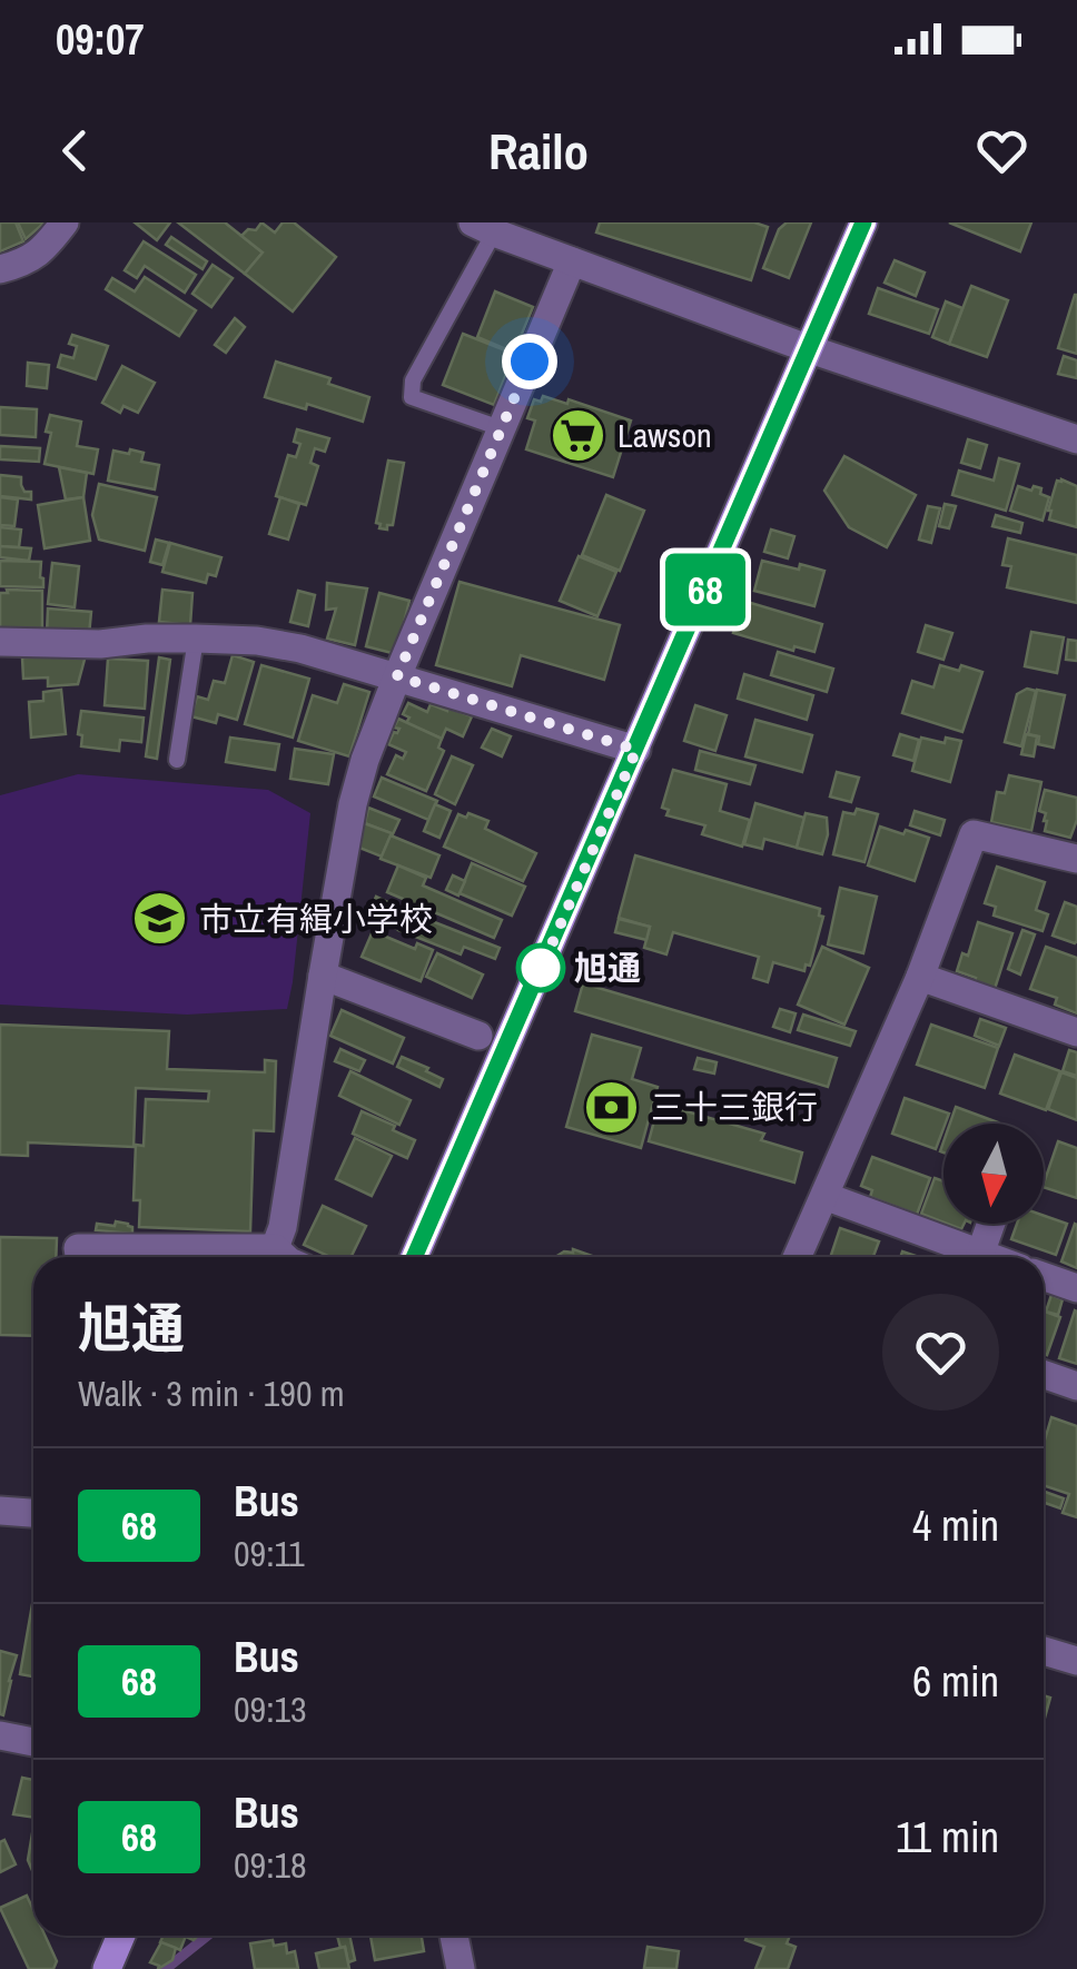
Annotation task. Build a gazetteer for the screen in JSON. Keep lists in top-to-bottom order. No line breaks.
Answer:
{"places":{"supermarket":["Lawson"],"school or university":["市立有緝小学校"],"other":["旭通"],"bank":["三十三銀行"]},"lines":["bus line 68"],"north":"bottom","page":{"status":"09:07","header":"Railo","on_map":"68","heading":["旭通","Walk · 3 min · 190 m"],"list":[{"mark":"68","name":"Bus","note":"09:11","value":"4 min"},{"mark":"68","name":"Bus","note":"09:13","value":"6 min"},{"mark":"68","name":"Bus","note":"09:18","value":"11 min"}]}}
